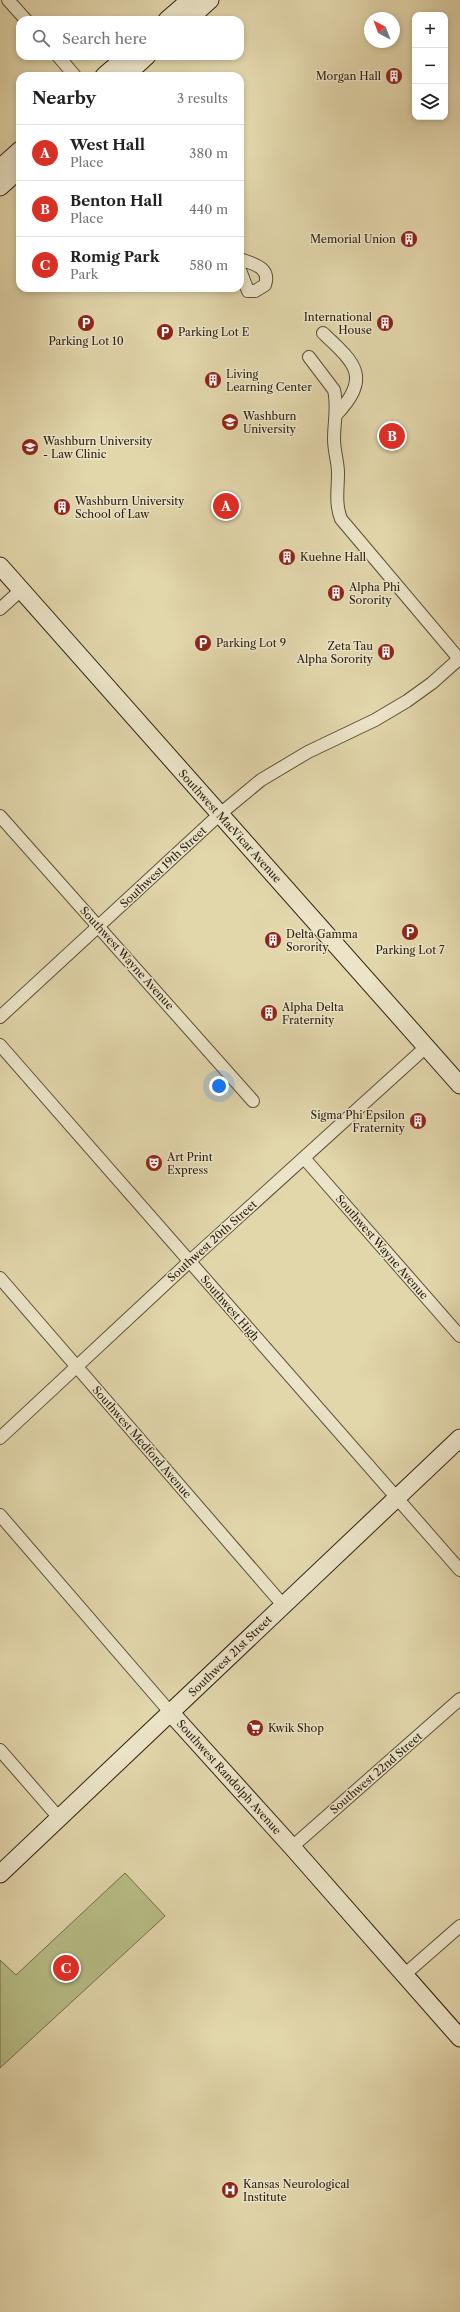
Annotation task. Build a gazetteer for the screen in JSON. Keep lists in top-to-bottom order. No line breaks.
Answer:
{"streets":{"street":["Southwest MacVicar Avenue","Southwest 19th Street","Southwest Wayne Avenue","Southwest 20th Street","Southwest High","Southwest Medford Avenue","Southwest 21st Street","Southwest 22nd Street","Southwest Randolph Avenue"]},"crossings":[["Southwest MacVicar Avenue","Southwest 19th Street"],["Southwest MacVicar Avenue","Southwest 20th Street"],["Southwest 19th Street","Southwest Wayne Avenue"],["Southwest Wayne Avenue","Southwest 20th Street"],["Southwest 20th Street","Southwest High"],["Southwest 20th Street","Southwest Medford Avenue"],["Southwest High","Southwest 21st Street"],["Southwest Medford Avenue","Southwest 21st Street"],["Southwest 21st Street","Southwest Randolph Avenue"],["Southwest 22nd Street","Southwest Randolph Avenue"]],"places":{"building":["Morgan Hall","Memorial Union","International House","Living Learning Center","Washburn University School of Law","Kuehne Hall","Alpha Phi Sorority","Zeta Tau Alpha Sorority","Delta Gamma Sorority","Alpha Delta Fraternity","Sigma Phi Epsilon Fraternity"],"parking":["Parking Lot 10","Parking Lot E","Parking Lot 9","Parking Lot 7"],"school or university":["Washburn University","Washburn University - Law Clinic"],"theatre":["Art Print Express"],"supermarket":["Kwik Shop"],"hospital":["Kansas Neurological Institute"]},"north":"top left","page":{"map_buttons":["+","−"],"search":"Search here","heading":["Nearby","3 results"],"list":[{"mark":"A","name":"West Hall","note":"Place","value":"380 m"},{"mark":"B","name":"Benton Hall","note":"Place","value":"440 m"},{"mark":"C","name":"Romig Park","note":"Park","value":"580 m"}],"pins":["B","A","C"]}}
